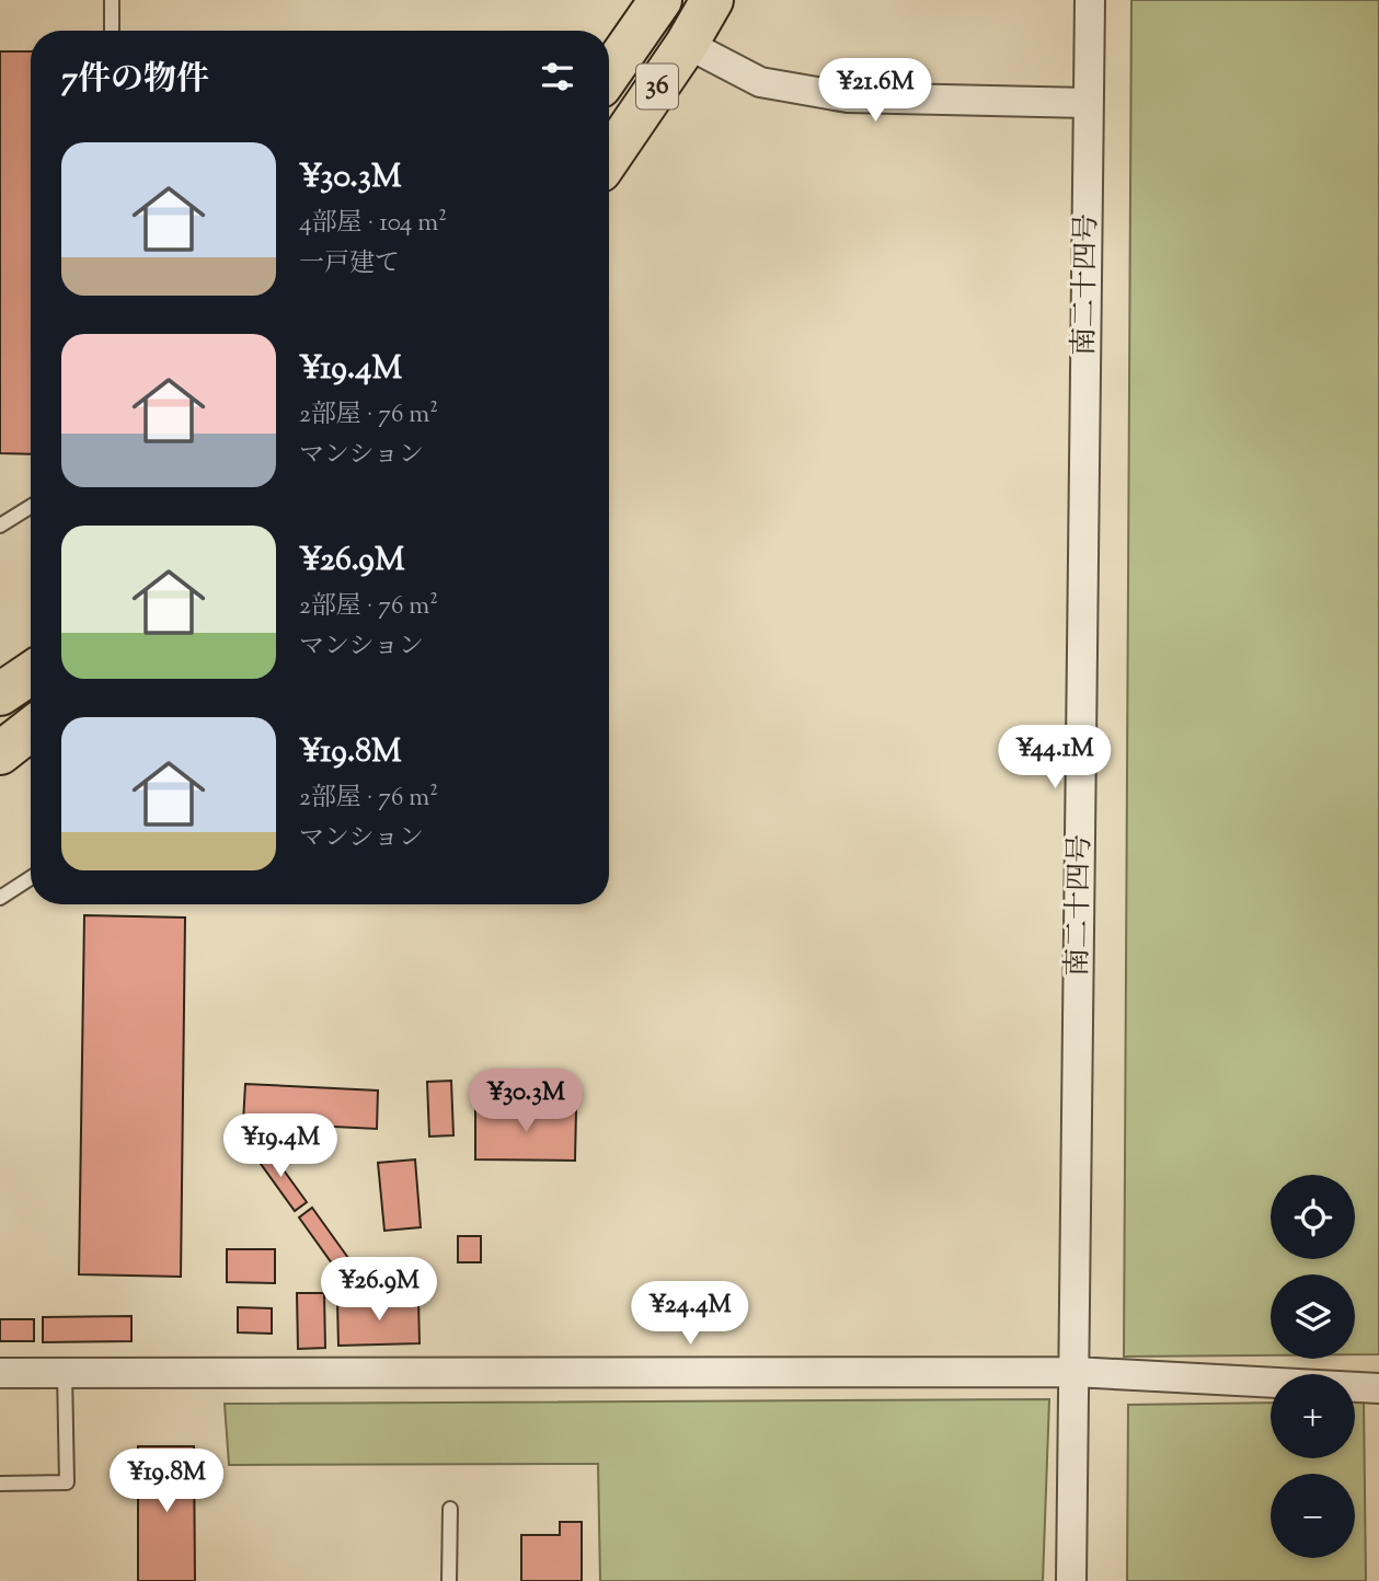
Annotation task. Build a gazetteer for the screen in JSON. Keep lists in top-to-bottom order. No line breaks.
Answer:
{"streets":{"highway":["36"],"street":["南二十四号"]},"page":{"heading":"7件の物件","price":["¥21.6M","¥44.1M","¥30.3M","¥19.4M","¥26.9M","¥24.4M","¥19.8M"],"list":[{"name":"¥30.3M","note":"4部屋 · 104 m² · 一戸建て"},{"name":"¥19.4M","note":"2部屋 · 76 m² · マンション"},{"name":"¥26.9M","note":"2部屋 · 76 m² · マンション"},{"name":"¥19.8M","note":"2部屋 · 76 m² · マンション"}],"map_buttons":["+","−"]}}
